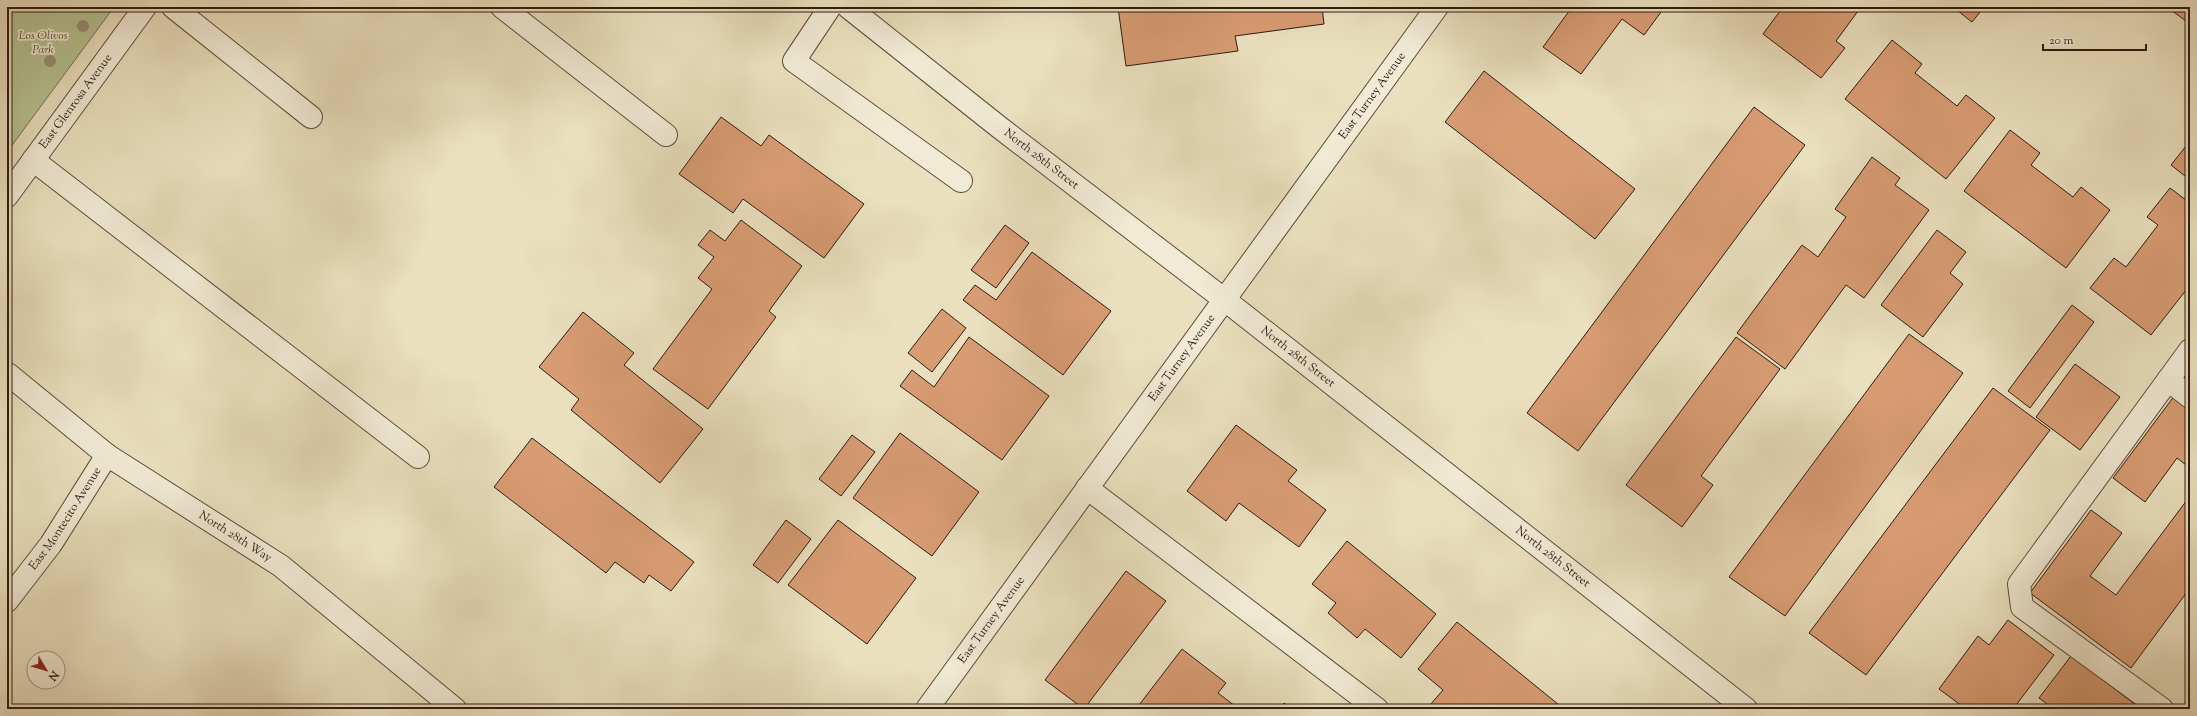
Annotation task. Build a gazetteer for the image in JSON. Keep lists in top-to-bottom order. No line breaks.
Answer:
{"streets":{"street":["East Turney Avenue","East Glenrosa Avenue","North 28th Street","East Montecito Avenue","North 28th Way"]},"crossings":[["East Turney Avenue","North 28th Street"],["East Montecito Avenue","North 28th Way"]],"parks":["Los Olivos Park"],"scale_bar":"20 m","north":"bottom right"}
